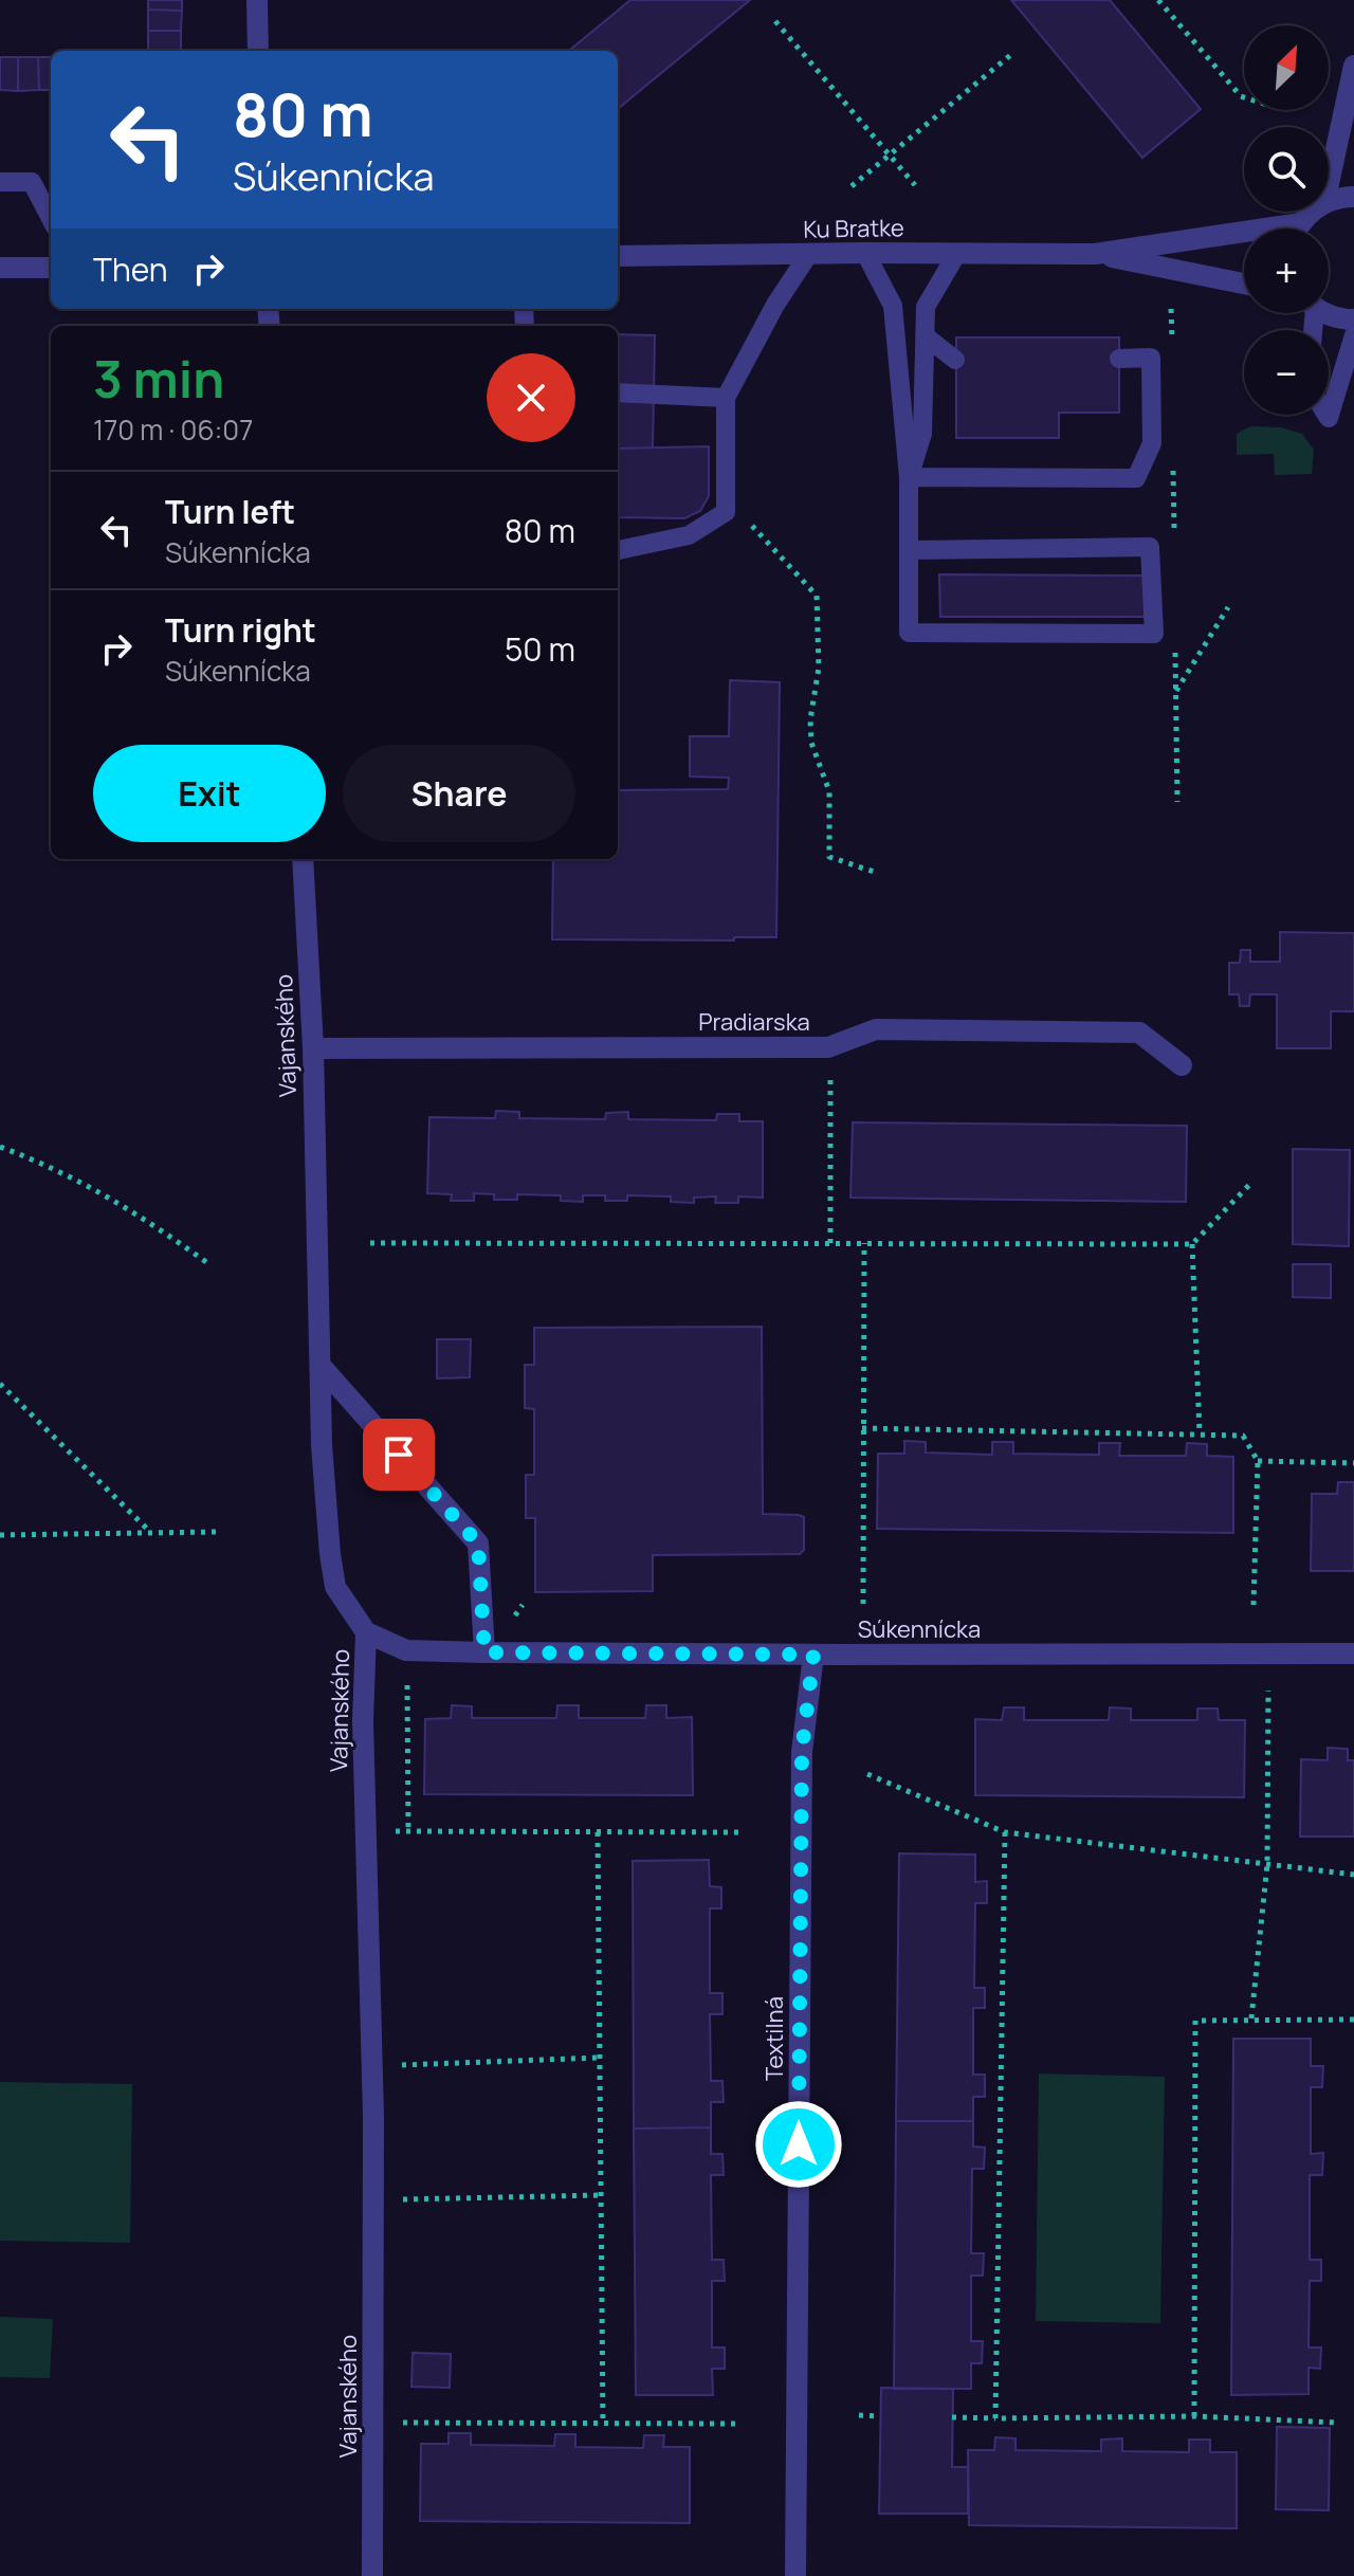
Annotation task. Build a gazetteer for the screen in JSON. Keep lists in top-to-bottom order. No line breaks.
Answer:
{"streets":{"street":["Ku Bratke","Pradiarska","Vajanského","Súkennícka","Textilná"]},"crossings":[["Pradiarska","Vajanského"],["Vajanského","Súkennícka"],["Súkennícka","Textilná"]],"north":"top right","page":{"map_buttons":["+","−"],"turn":["80 m","Súkennícka"],"then":"Then","heading":["3 min","170 m · 06:07"],"list":[{"name":"Turn left","note":"Súkennícka","value":"80 m"},{"name":"Turn right","note":"Súkennícka","value":"50 m"}],"buttons":["Exit","Share"]}}
